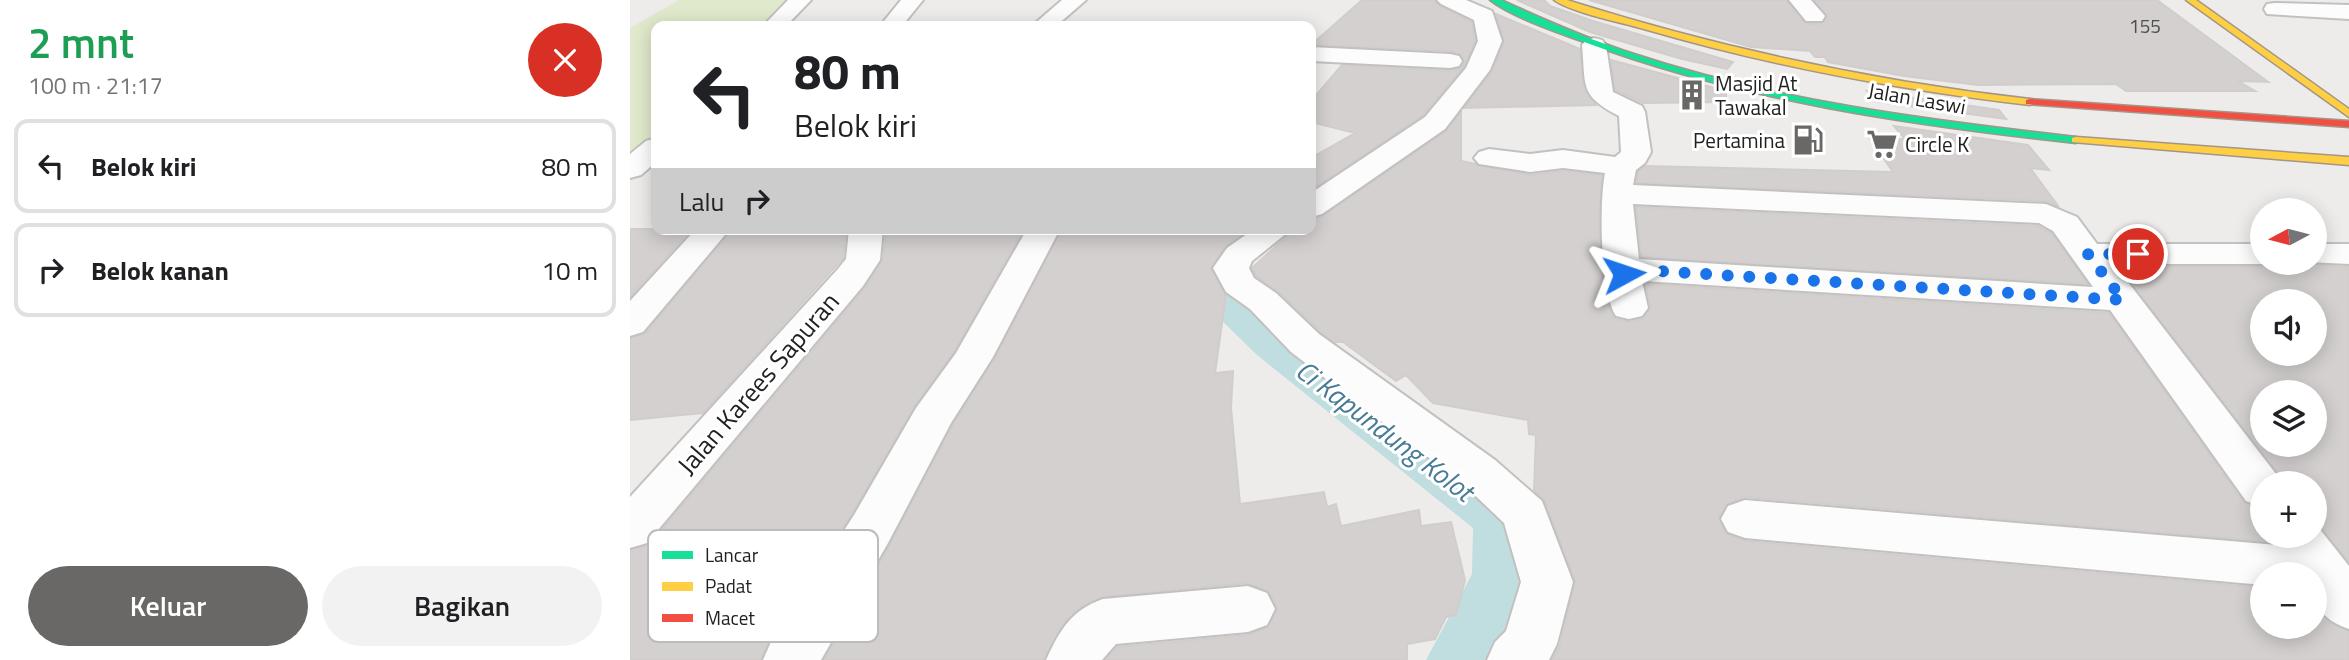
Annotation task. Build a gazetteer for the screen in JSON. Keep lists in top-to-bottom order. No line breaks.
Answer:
{"streets":{"main road":["Jalan Laswi"],"street":["Jalan Karees Sapuran"]},"water":["Ci Kapundung Kolot"],"places":{"building":["Masjid At Tawakal"],"fuel station":["Pertamina"],"supermarket":["Circle K"]},"house_numbers":["155"],"legend":["Lancar","Padat","Macet"],"north":"left","page":{"heading":["2 mnt","100 m · 21:17"],"turn":["80 m","Belok kiri"],"list":[{"name":"Belok kiri","value":"80 m"},{"name":"Belok kanan","value":"10 m"}],"then":"Lalu","map_buttons":["+","−"],"buttons":["Keluar","Bagikan"]}}
